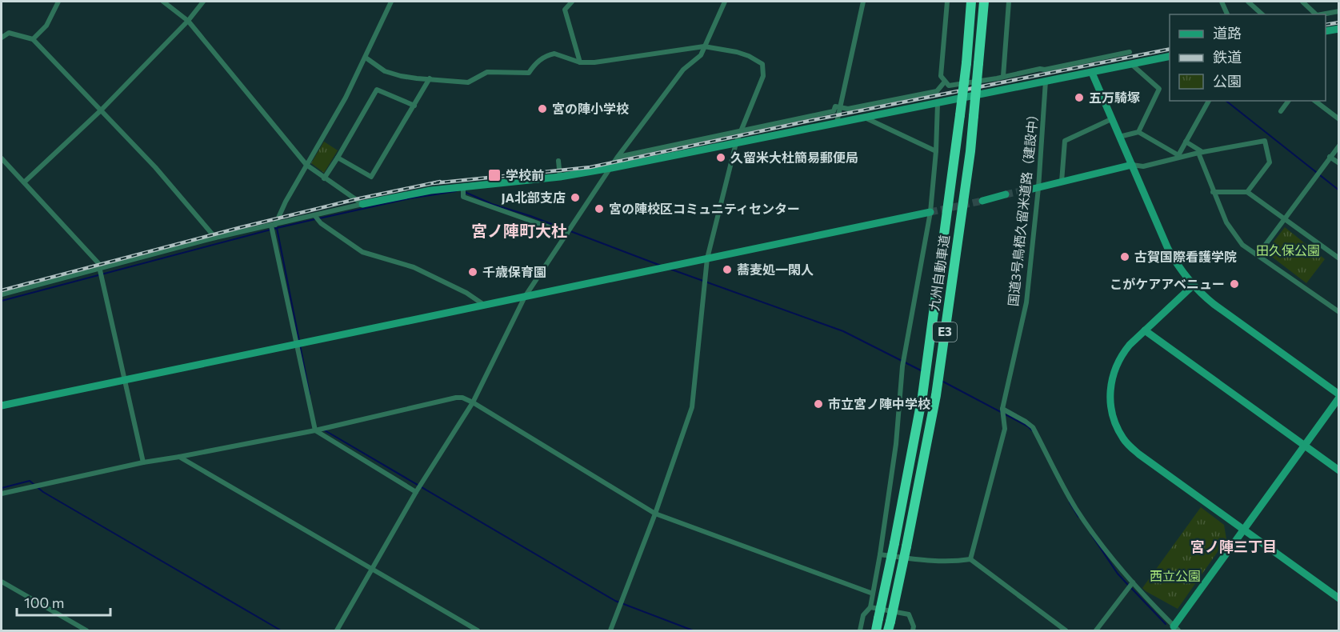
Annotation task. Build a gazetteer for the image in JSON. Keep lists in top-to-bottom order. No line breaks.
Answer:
{"streets":{"highway":["九州自動車道","E3"],"street":["国道3号鳥栖久留米道路（建設中）"]},"districts":["宮ノ陣町大杜","宮ノ陣三丁目"],"parks":["田久保公園","西立公園"],"places":{"other":["五万騎塚","宮の陣小学校","久留米大杜簡易郵便局","JA北部支店","宮の陣校区コミュニティセンター","古賀国際看護学院","蕎麦処一閑人","千歳保育園","こがケアアベニュー","市立宮ノ陣中学校"],"transit":["学校前"]},"legend":["道路","鉄道","公園"],"scale_bar":"100 m"}
